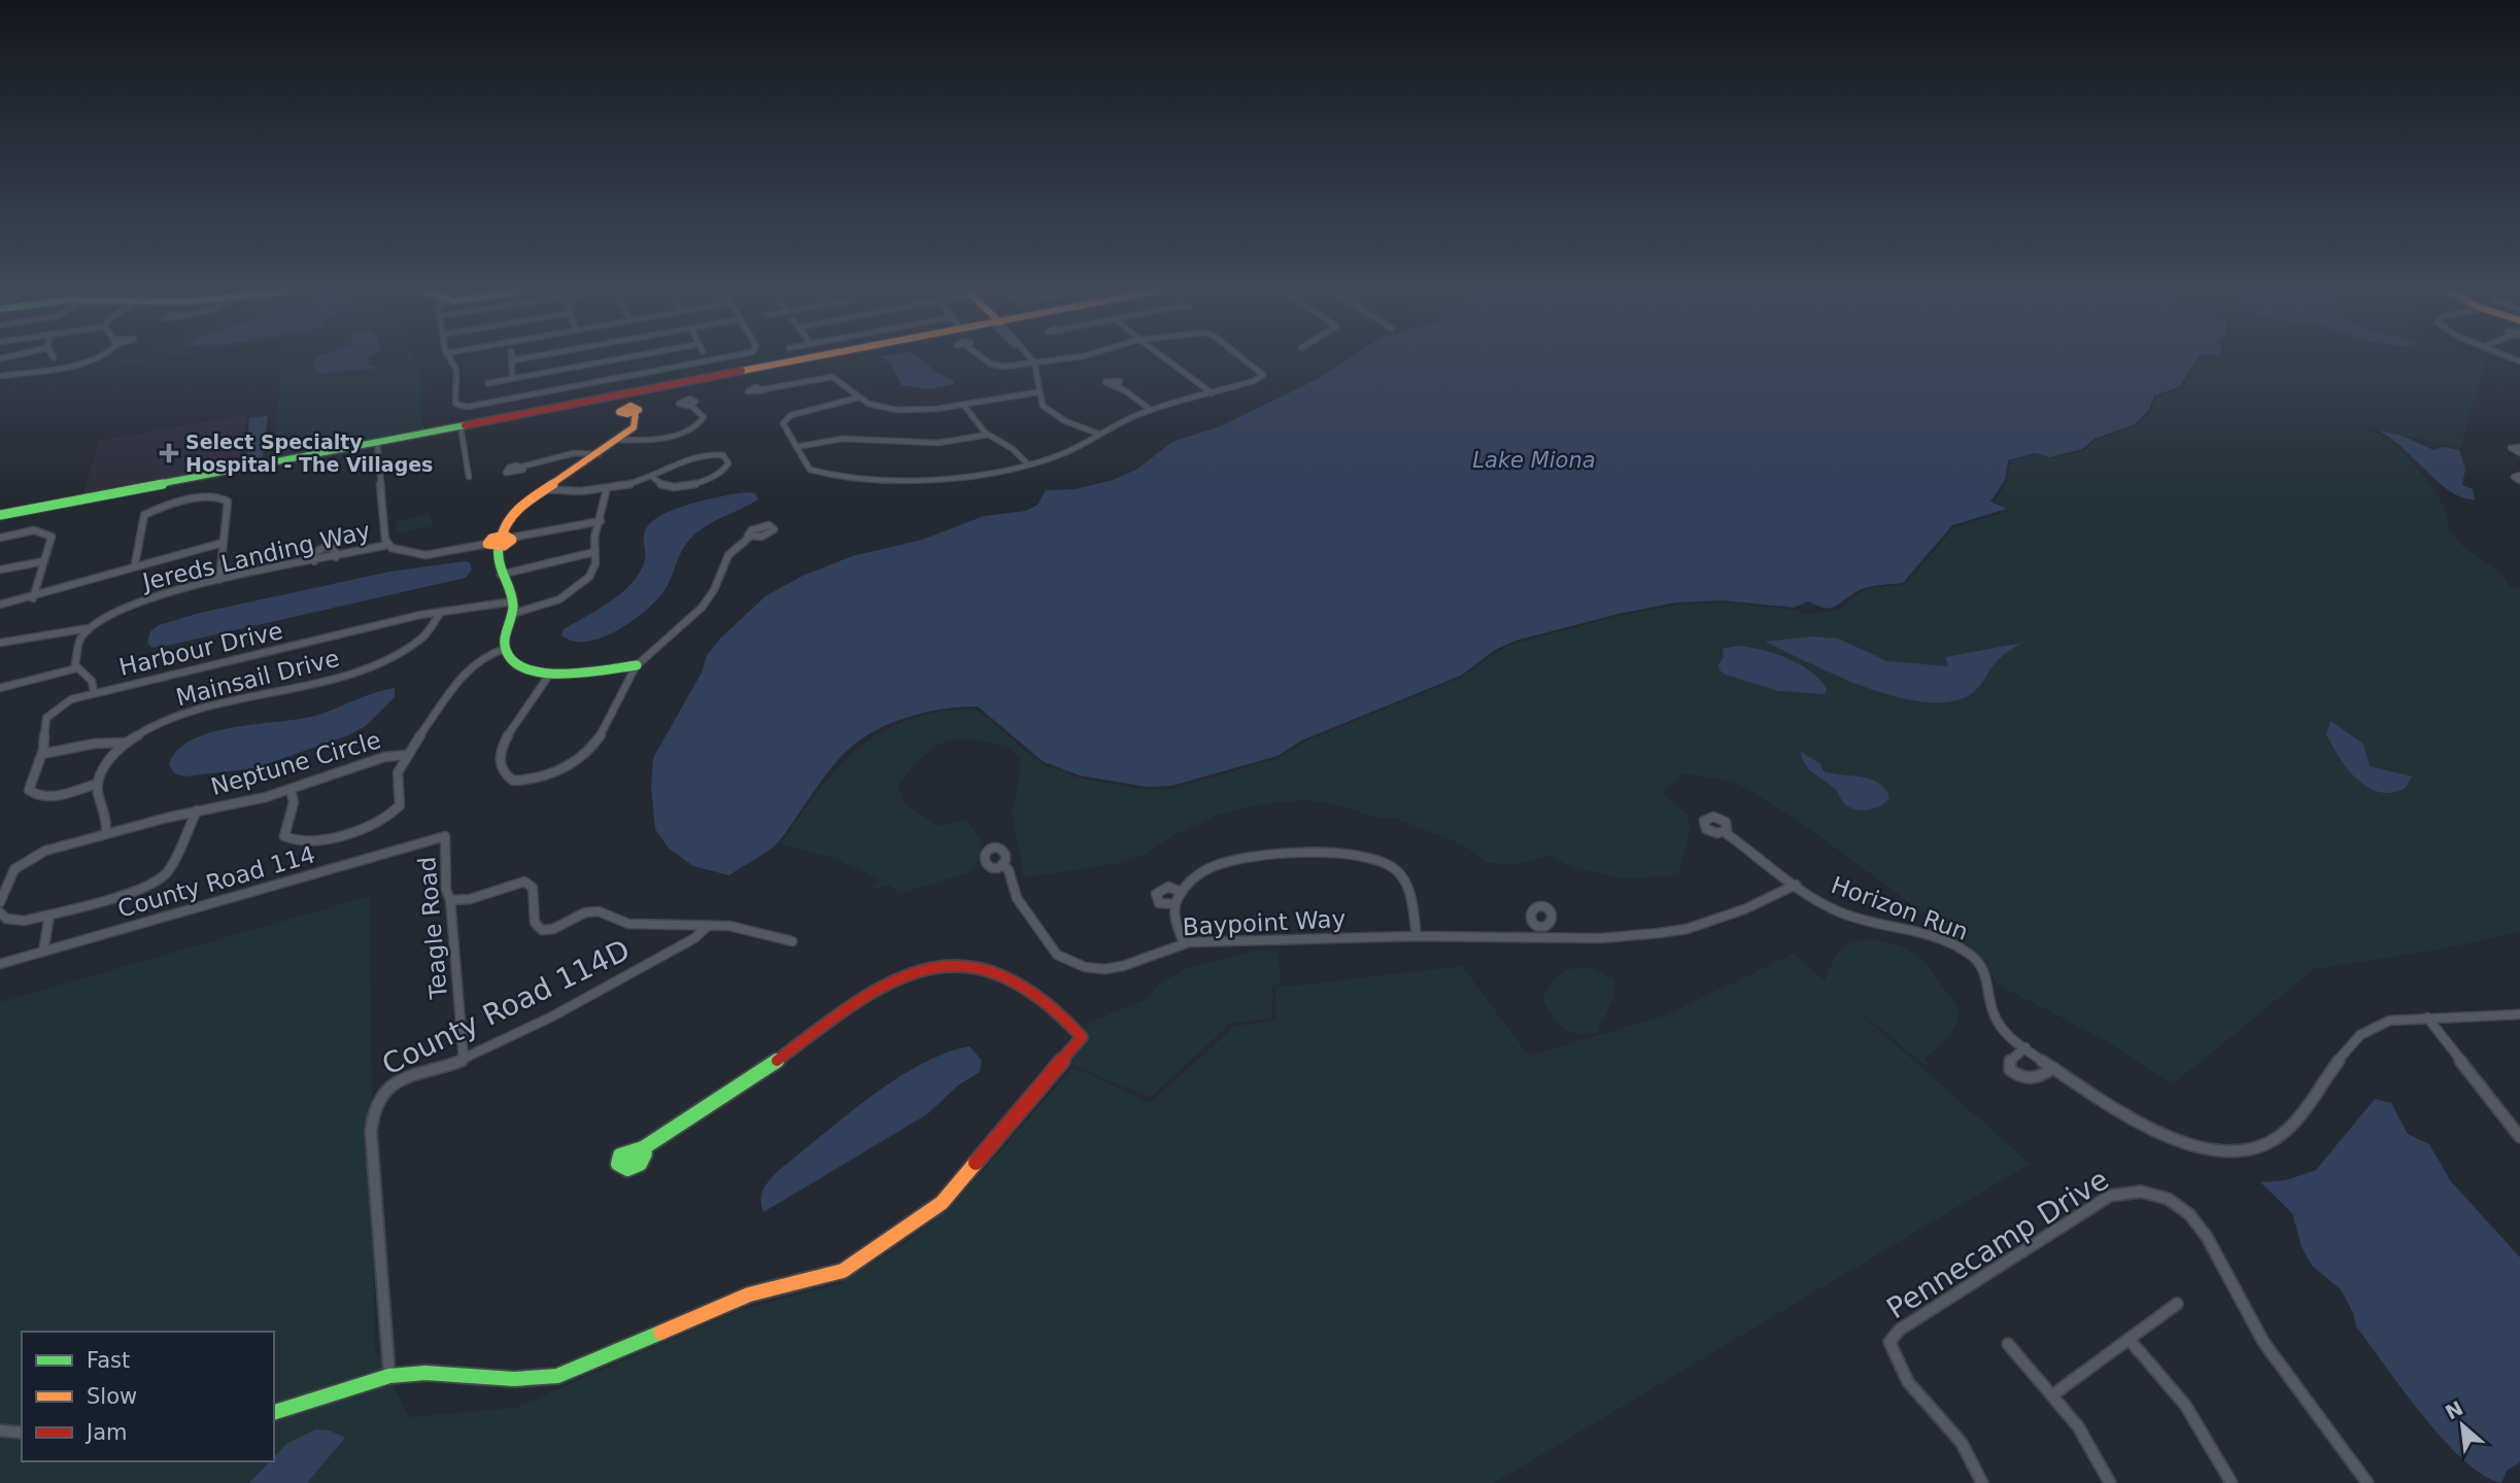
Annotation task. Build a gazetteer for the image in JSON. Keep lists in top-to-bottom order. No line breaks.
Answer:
{"streets":{"street":["Jereds Landing Way","Harbour Drive","Mainsail Drive","Neptune Circle","County Road 114","Horizon Run","Baypoint Way","Teagle Road","County Road 114D","Pennecamp Drive"]},"crossings":[["Harbour Drive","Mainsail Drive"],["County Road 114","Teagle Road"],["Horizon Run","Baypoint Way"],["Teagle Road","County Road 114D"]],"water":["Lake Miona"],"places":{"health":["Select Specialty Hospital - The Villages"]},"legend":["Fast","Slow","Jam"],"north":"top left"}
